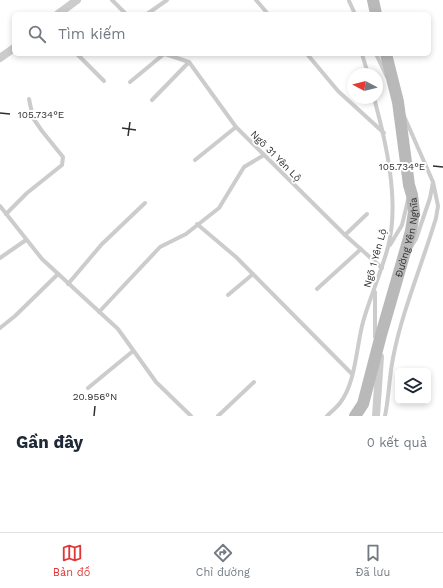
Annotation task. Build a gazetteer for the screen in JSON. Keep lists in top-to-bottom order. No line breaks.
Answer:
{"streets":{"main road":["Đường Yên Nghĩa"],"lane":["Ngõ 31 Yên Lộ","Ngõ 1 Yên Lộ"]},"crossings":[["Ngõ 31 Yên Lộ","Ngõ 1 Yên Lộ"]],"north":"left","page":{"search":"Tìm kiếm","heading":["Gần đây","0 kết quả"],"nav":["Bản đồ","Chỉ đường","Đã lưu"]},"coordinates":["105.734°E","20.956°N"]}
